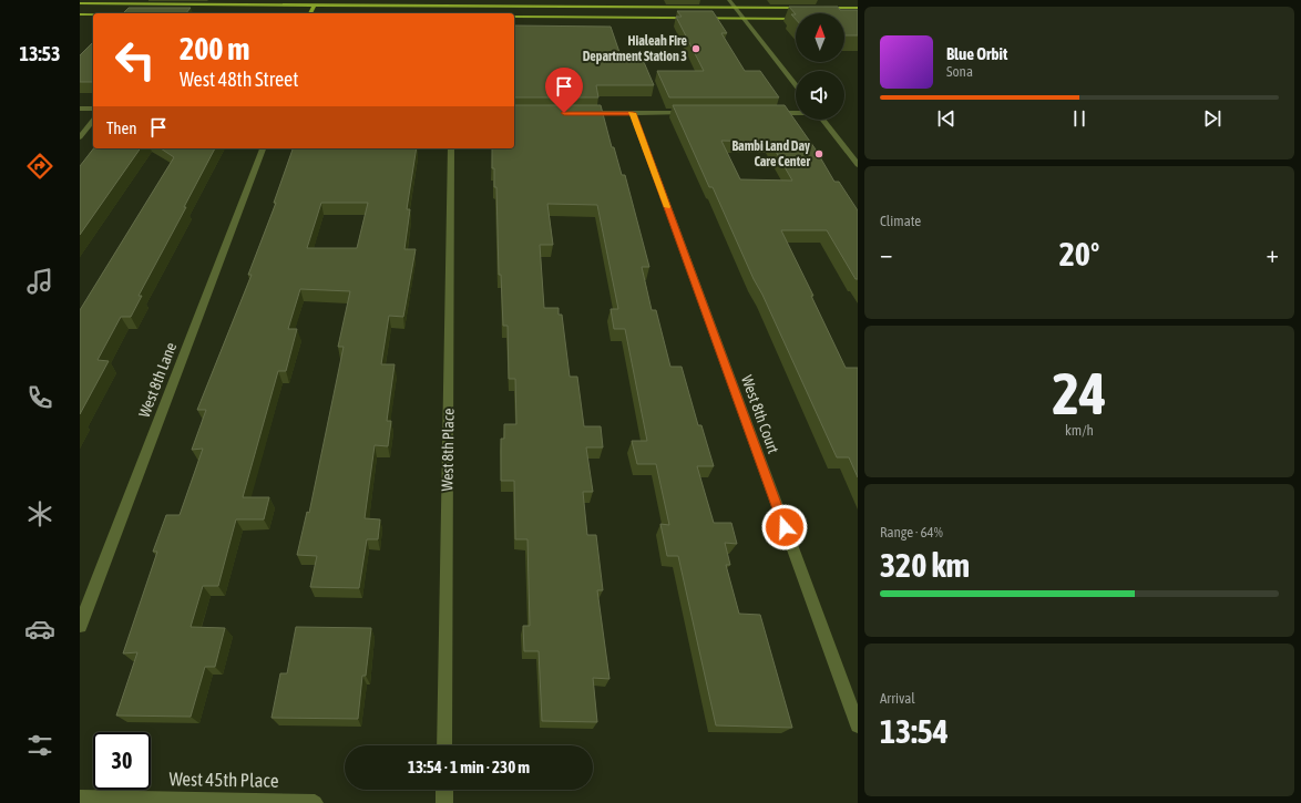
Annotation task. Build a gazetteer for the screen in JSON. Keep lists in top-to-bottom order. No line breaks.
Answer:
{"streets":{"street":["West 8th Lane","West 8th Court","West 8th Place","West 45th Place"]},"places":["Hialeah Fire Department Station 3","Bambi Land Day Care Center"],"north":"top","page":{"tabs":"13:53","turn":["200 m","West 48th Street"],"song":["Blue Orbit","Sona"],"then":"Then","tile":["Climate",["24","km/h"],["Range · 64%","320 km"],["Arrival","13:54"]],"heat":["−","20°","+"],"limit":"30","trip":"13:54 · 1 min · 230 m"}}
